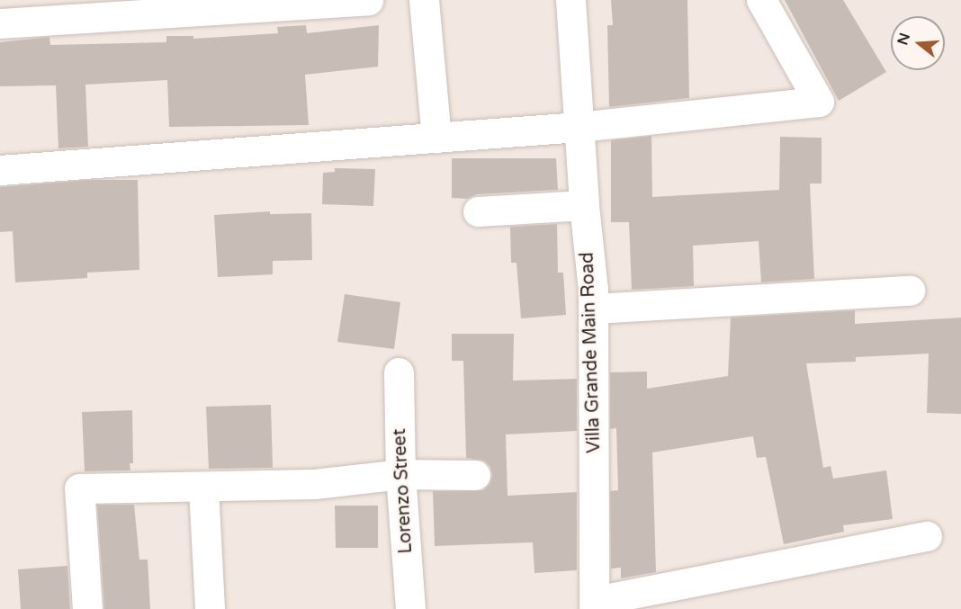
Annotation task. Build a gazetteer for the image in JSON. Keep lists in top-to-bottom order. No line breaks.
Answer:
{"streets":{"street":["Villa Grande Main Road","Lorenzo Street"]},"north":"left"}
